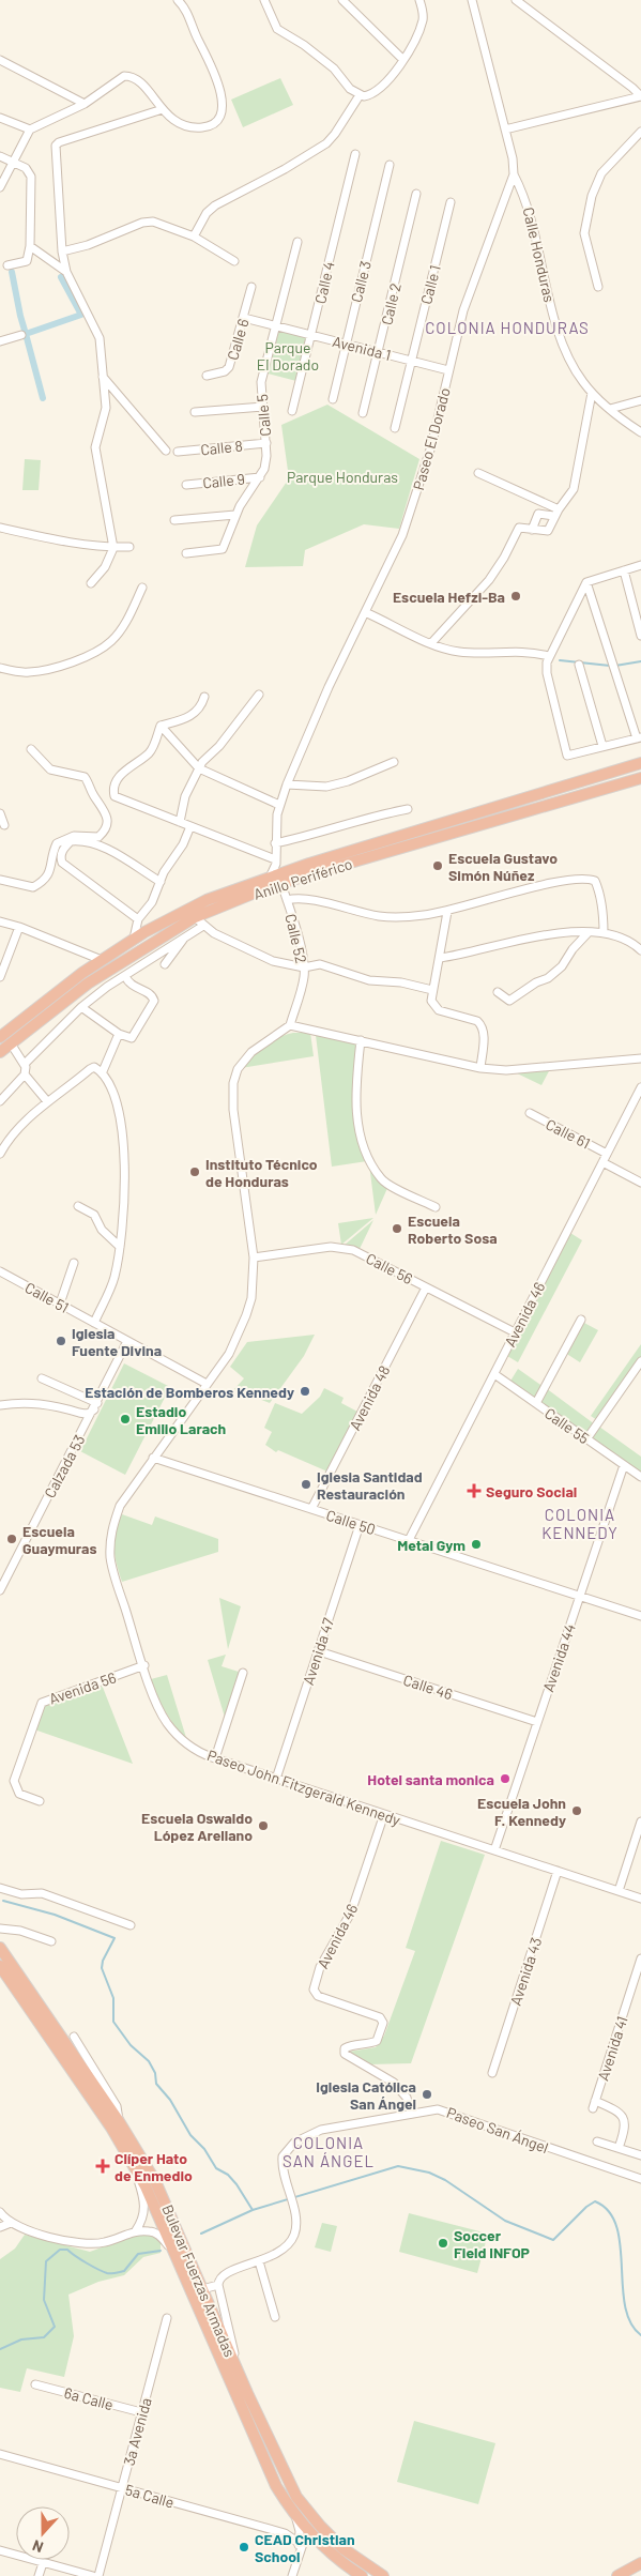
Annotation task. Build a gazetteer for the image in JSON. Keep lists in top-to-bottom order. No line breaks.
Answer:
{"streets":{"highway":["Anillo Periférico","Bulevar Fuerzas Armadas"],"street":["Calle Honduras","Calle 3","Calle 4","Calle 1","Calle 2","Calle 6","Avenida 1","Calle 5","Paseo El Dorado","Calle 8","Calle 9","Calle 52","Calle 61","Calle 56","Calle 51","Avenida 46","Avenida 48","Calle 55","Calzada 53","Calle 50","Avenida 47","Avenida 44","Calle 46","Avenida 56","Paseo John Fitzgerald Kennedy","Avenida 43","Avenida 41","Paseo San Ángel","6a Calle","3a Avenida","5a Calle"]},"crossings":[["Calle Honduras","Paseo El Dorado"],["Calle 3","Avenida 1"],["Calle 4","Avenida 1"],["Calle 1","Avenida 1"],["Calle 2","Avenida 1"],["Calle 6","Avenida 1"],["Avenida 1","Calle 5"],["Avenida 1","Paseo El Dorado"],["Calle 5","Calle 8"],["Calle 5","Calle 9"],["Paseo El Dorado","Anillo Periférico"],["Anillo Periférico","Calle 52"],["Calle 52","Paseo John Fitzgerald Kennedy"],["Calle 61","Avenida 46"],["Calle 56","Avenida 46"],["Calle 56","Avenida 48"],["Calle 56","Paseo John Fitzgerald Kennedy"],["Calle 51","Calzada 53"],["Calle 51","Paseo John Fitzgerald Kennedy"],["Avenida 46","Calle 55"],["Avenida 46","Calle 50"],["Avenida 46","Paseo John Fitzgerald Kennedy"],["Avenida 46","Paseo San Ángel"],["Avenida 48","Calle 50"],["Calle 55","Avenida 44"],["Calle 50","Avenida 47"],["Calle 50","Avenida 44"],["Calle 50","Paseo John Fitzgerald Kennedy"],["Avenida 47","Calle 46"],["Avenida 47","Paseo John Fitzgerald Kennedy"],["Avenida 44","Calle 46"],["Avenida 44","Paseo John Fitzgerald Kennedy"],["Avenida 56","Paseo John Fitzgerald Kennedy"],["Paseo John Fitzgerald Kennedy","Avenida 43"],["Paseo San Ángel","Bulevar Fuerzas Armadas"],["6a Calle","3a Avenida"],["3a Avenida","5a Calle"]],"districts":["COLONIA HONDURAS","COLONIA KENNEDY","COLONIA SAN ÁNGEL"],"parks":["Parque El Dorado","Parque Honduras"],"places":{"other":["Escuela Hefzi-Ba","Escuela Gustavo Simón Núñez","Instituto Técnico de Honduras","Escuela Roberto Sosa","Iglesia Fuente Divina","Estación de Bomberos Kennedy","Estadio Emilio Larach","Iglesia Santidad Restauración","Escuela Guaymuras","Metal Gym","Hotel santa monica","Escuela John F. Kennedy","Escuela Oswaldo López Arellano","Iglesia Católica San Ángel","Soccer Field INFOP","CEAD Christian School"],"health":["Seguro Social","Clíper Hato de Enmedio"]},"north":"bottom"}
